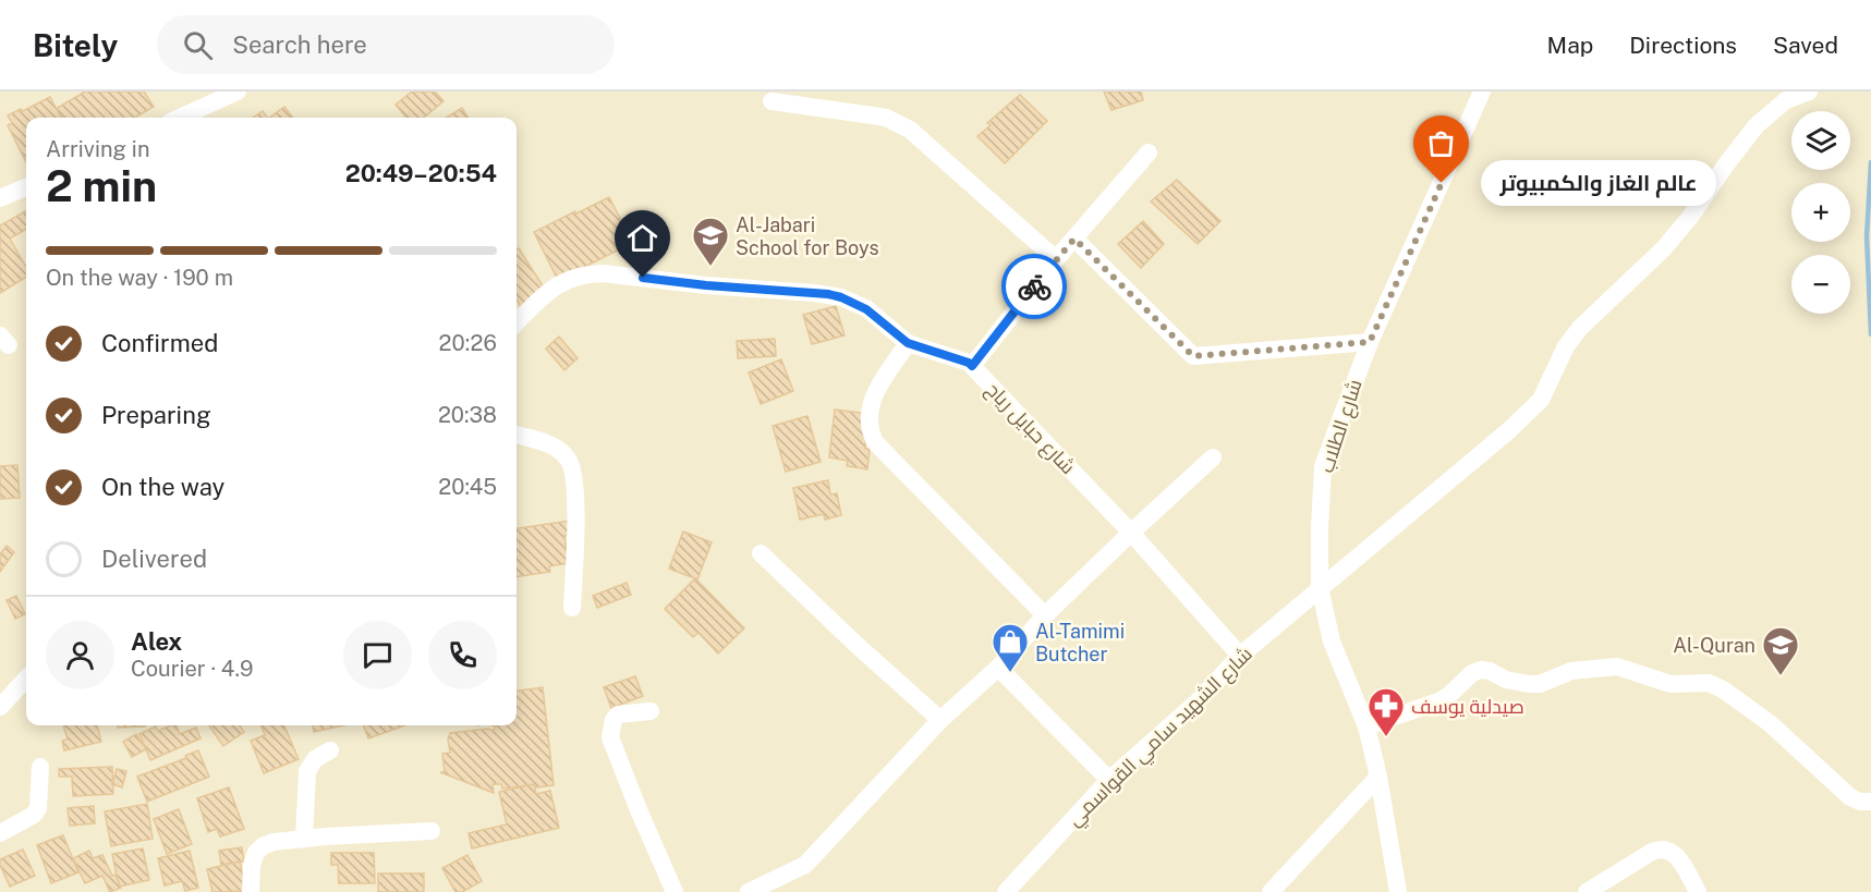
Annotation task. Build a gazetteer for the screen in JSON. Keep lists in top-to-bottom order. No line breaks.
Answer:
{"streets":{"street":["شارع الطلاب","شارع حبايل رياح","شارع الشهيد سامي القواسمي"]},"crossings":[["شارع الطلاب","شارع الشهيد سامي القواسمي"],["شارع حبايل رياح","شارع الشهيد سامي القواسمي"]],"places":{"other":["عالم الغاز والكمبيوتر"],"school or university":["Al-Jabari School for Boys","Al-Quran"],"shop":["Al-Tamimi Butcher"],"pharmacy":["صيدلية يوسف"]},"page":{"header":"Bitely","search":"Search here","nav":["Map","Directions","Saved"],"map_buttons":["+","−"],"heading":["2 min","Arriving in","20:49–20:54"],"panel":["Alex","Courier · 4.9"],"bubble":"عالم الغاز والكمبيوتر","bar":"On the way · 190 m","list":[["Confirmed","20:26"],["Preparing","20:38"],["On the way","20:45"],"Delivered"]}}
